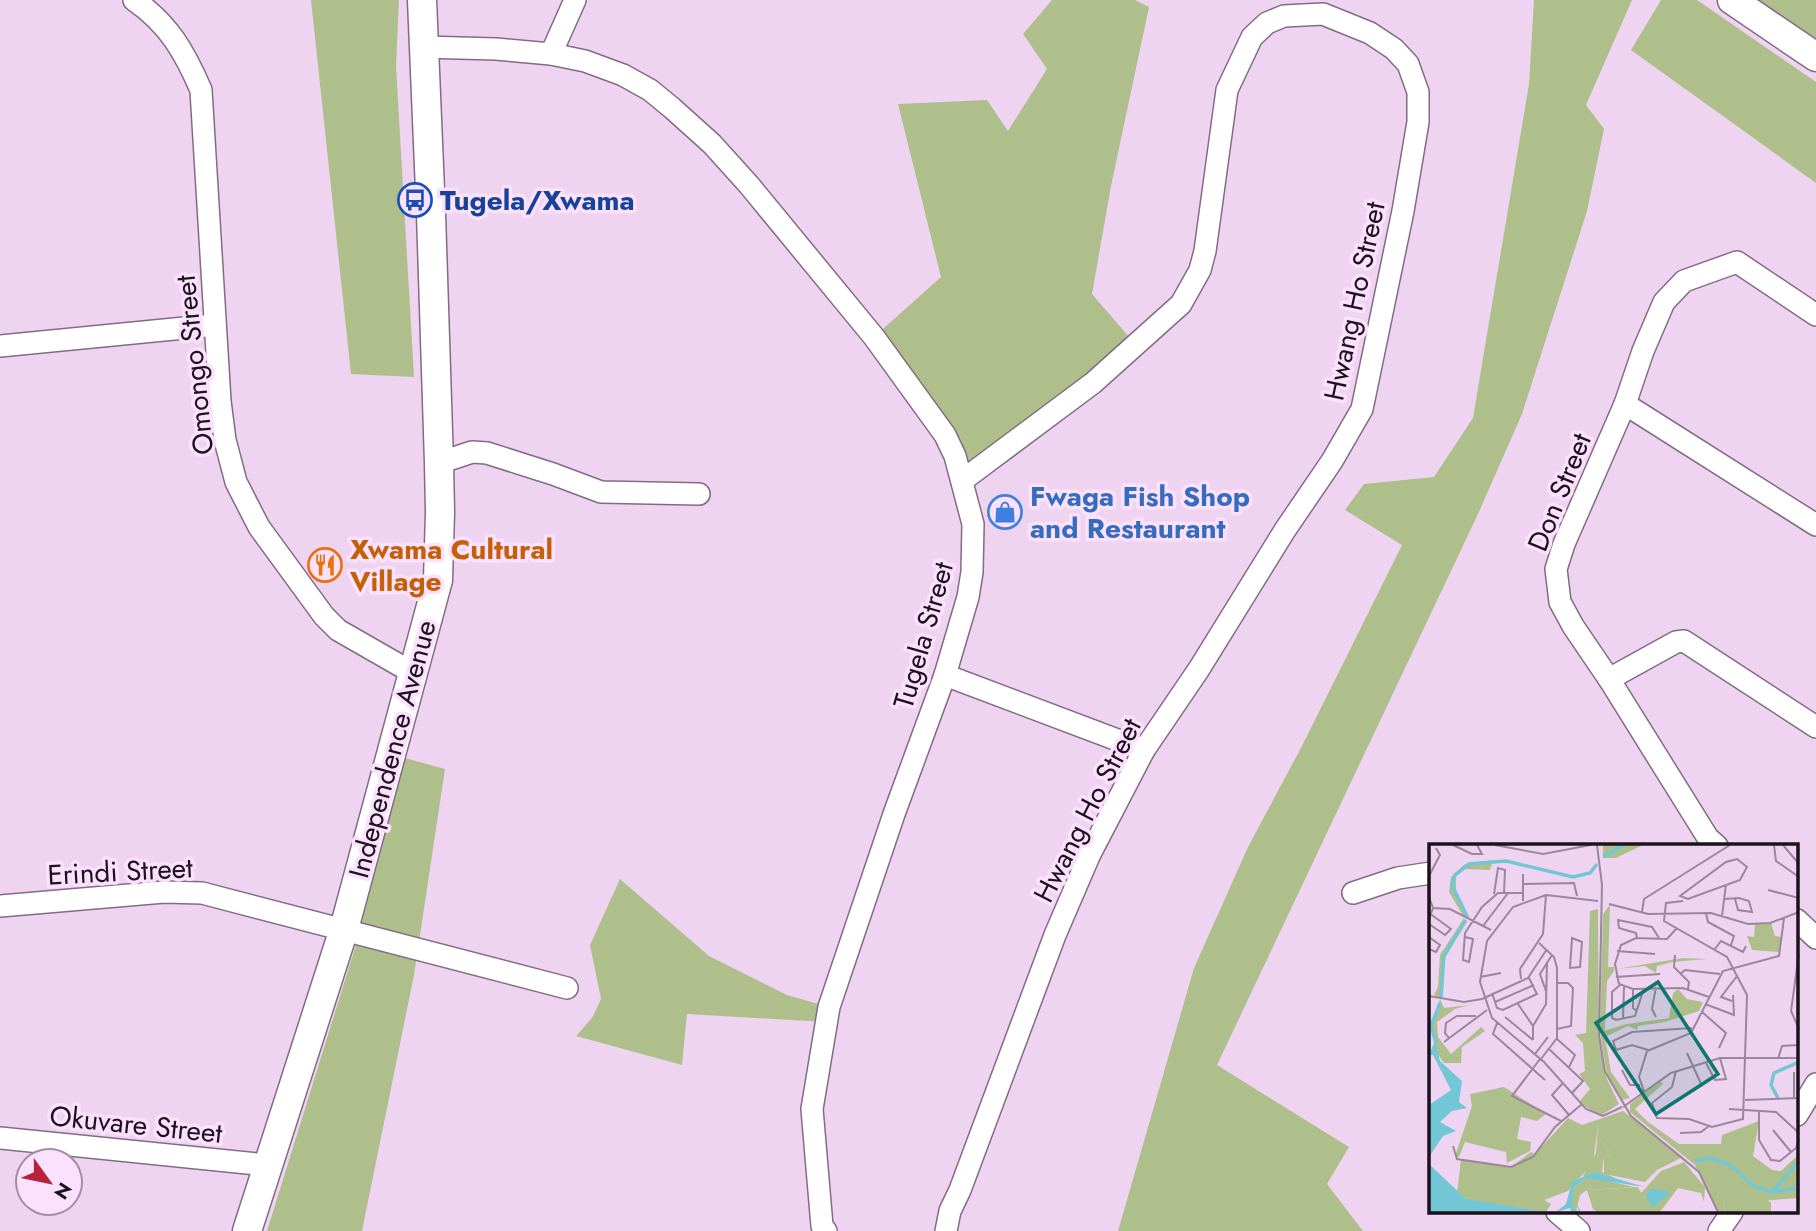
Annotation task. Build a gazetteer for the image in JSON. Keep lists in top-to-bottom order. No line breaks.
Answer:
{"streets":{"main road":["Independence Avenue"],"street":["Hwang Ho Street","Omongo Street","Don Street","Tugela Street","Erindi Street","Okuvare Street"]},"crossings":[["Hwang Ho Street","Tugela Street"],["Omongo Street","Independence Avenue"],["Tugela Street","Independence Avenue"],["Independence Avenue","Erindi Street"],["Independence Avenue","Okuvare Street"]],"places":{"bus stop":["Tugela/Xwama"],"shop":["Fwaga Fish Shop and Restaurant"],"restaurant":["Xwama Cultural Village"]},"north":"bottom right"}
